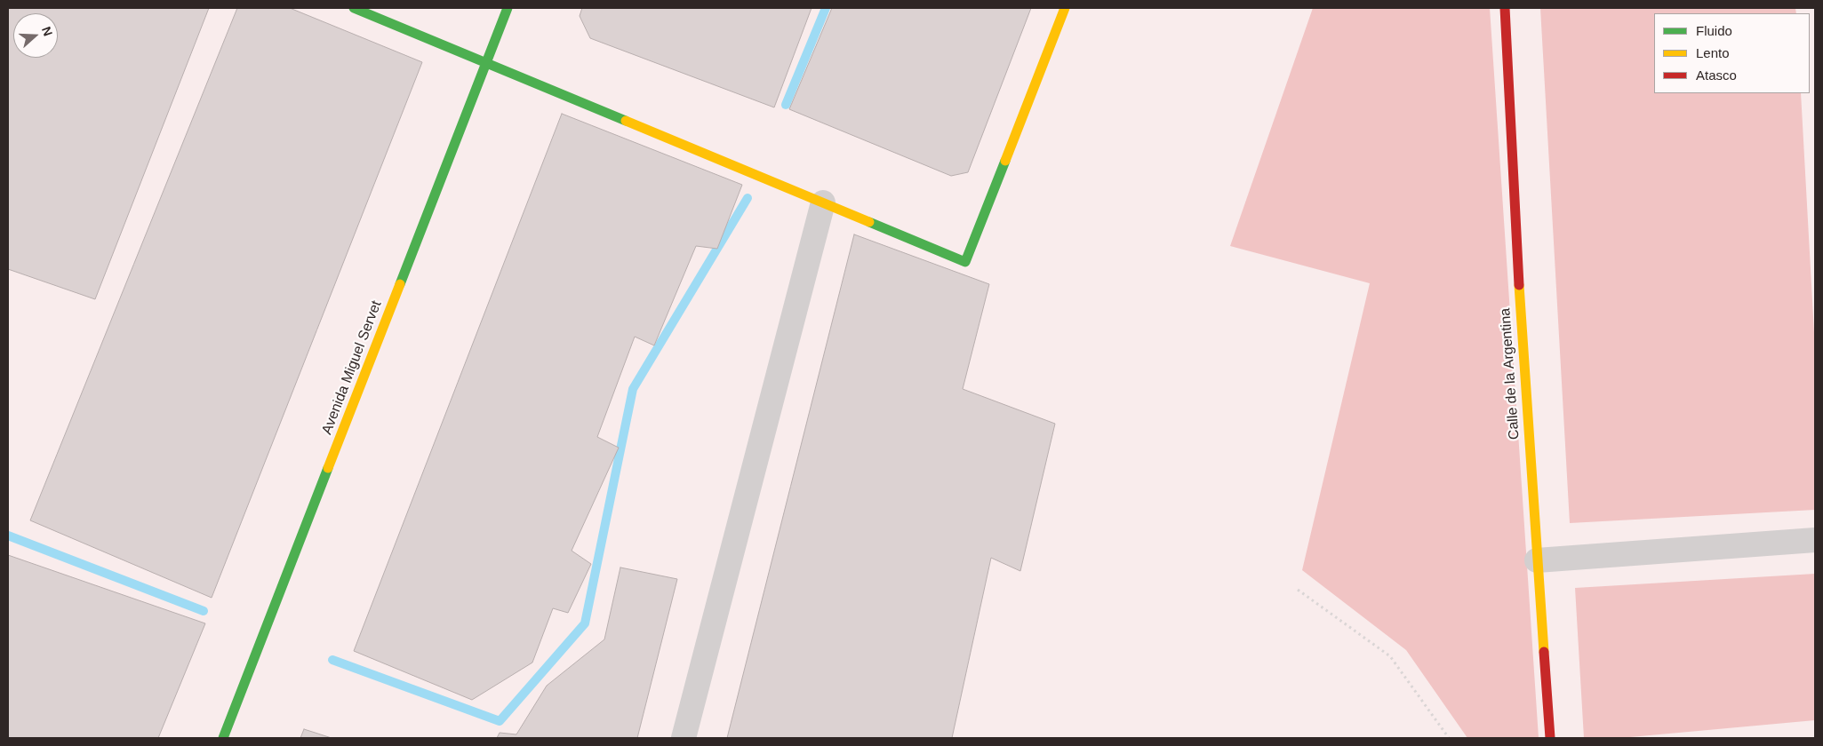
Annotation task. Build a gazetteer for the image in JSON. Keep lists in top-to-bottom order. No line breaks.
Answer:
{"streets":{"street":["Avenida Miguel Servet","Calle de la Argentina"]},"legend":["Fluido","Lento","Atasco"],"north":"right"}
